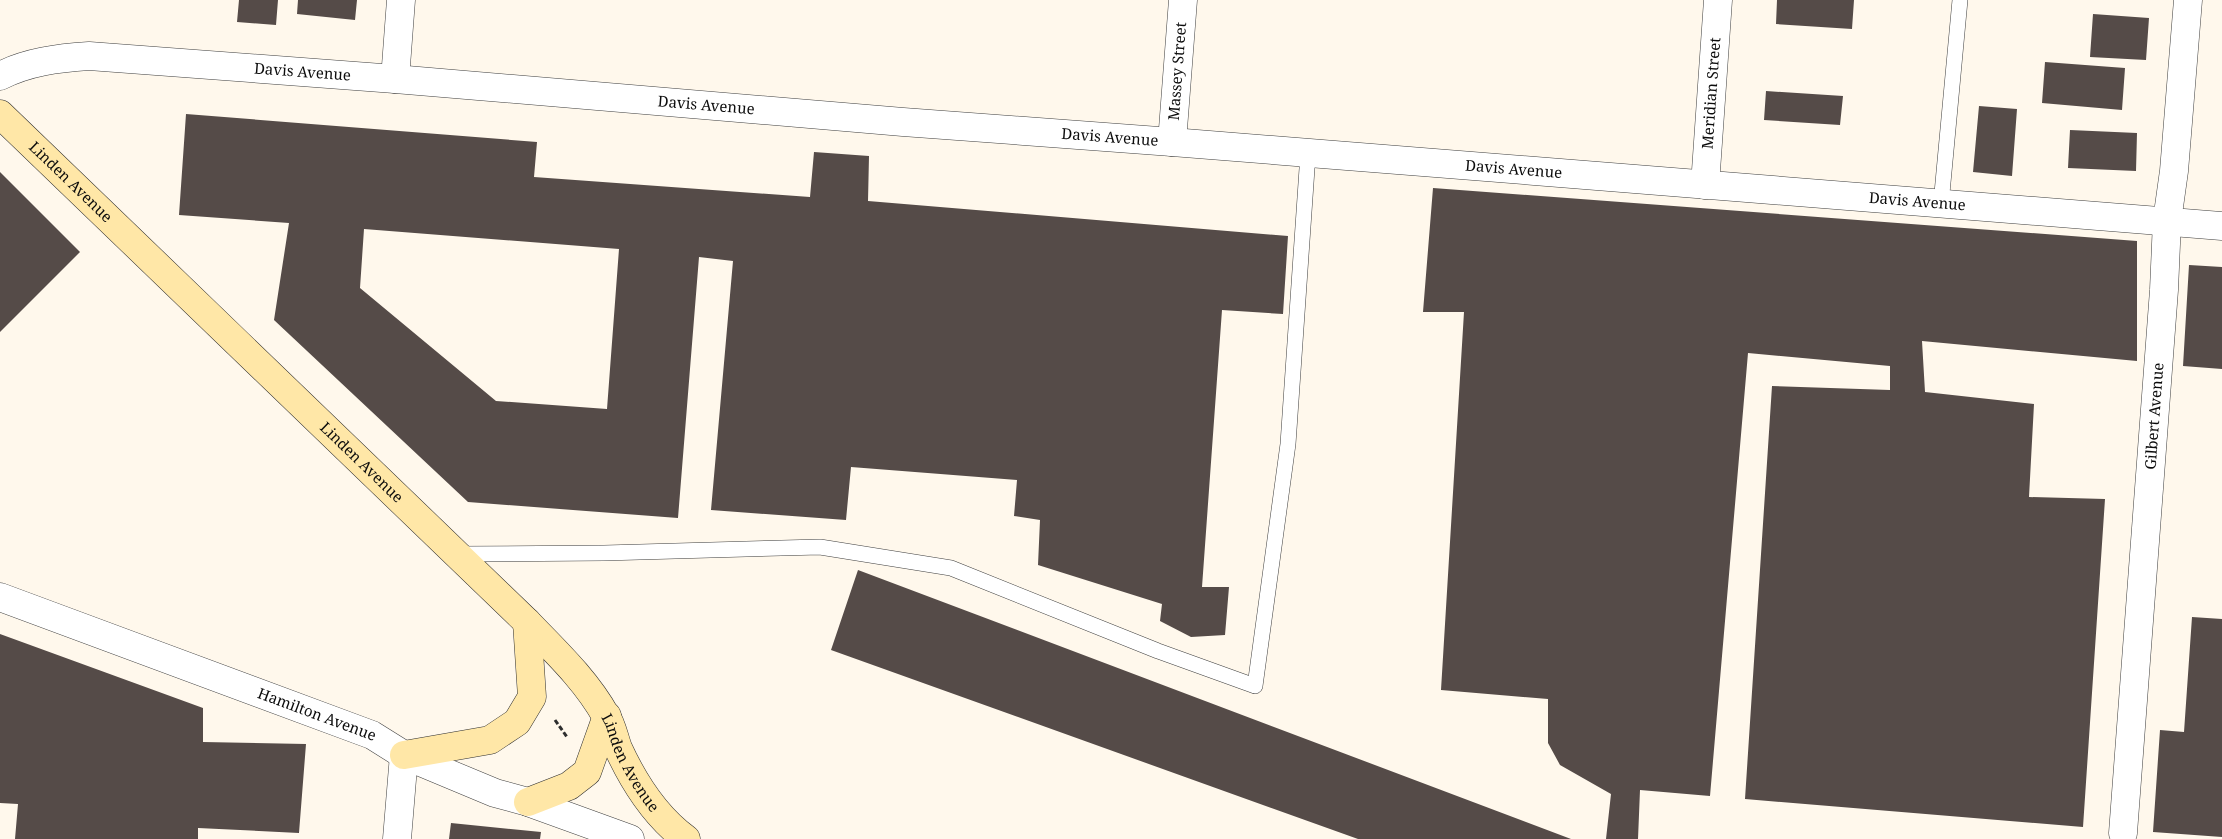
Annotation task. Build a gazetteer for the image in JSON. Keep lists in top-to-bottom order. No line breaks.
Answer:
{"streets":{"main road":["Linden Avenue"],"street":["Massey Street","Davis Avenue","Meridian Street","Gilbert Avenue","Hamilton Avenue"]},"crossings":[["Massey Street","Davis Avenue"],["Davis Avenue","Meridian Street"],["Davis Avenue","Gilbert Avenue"]]}
